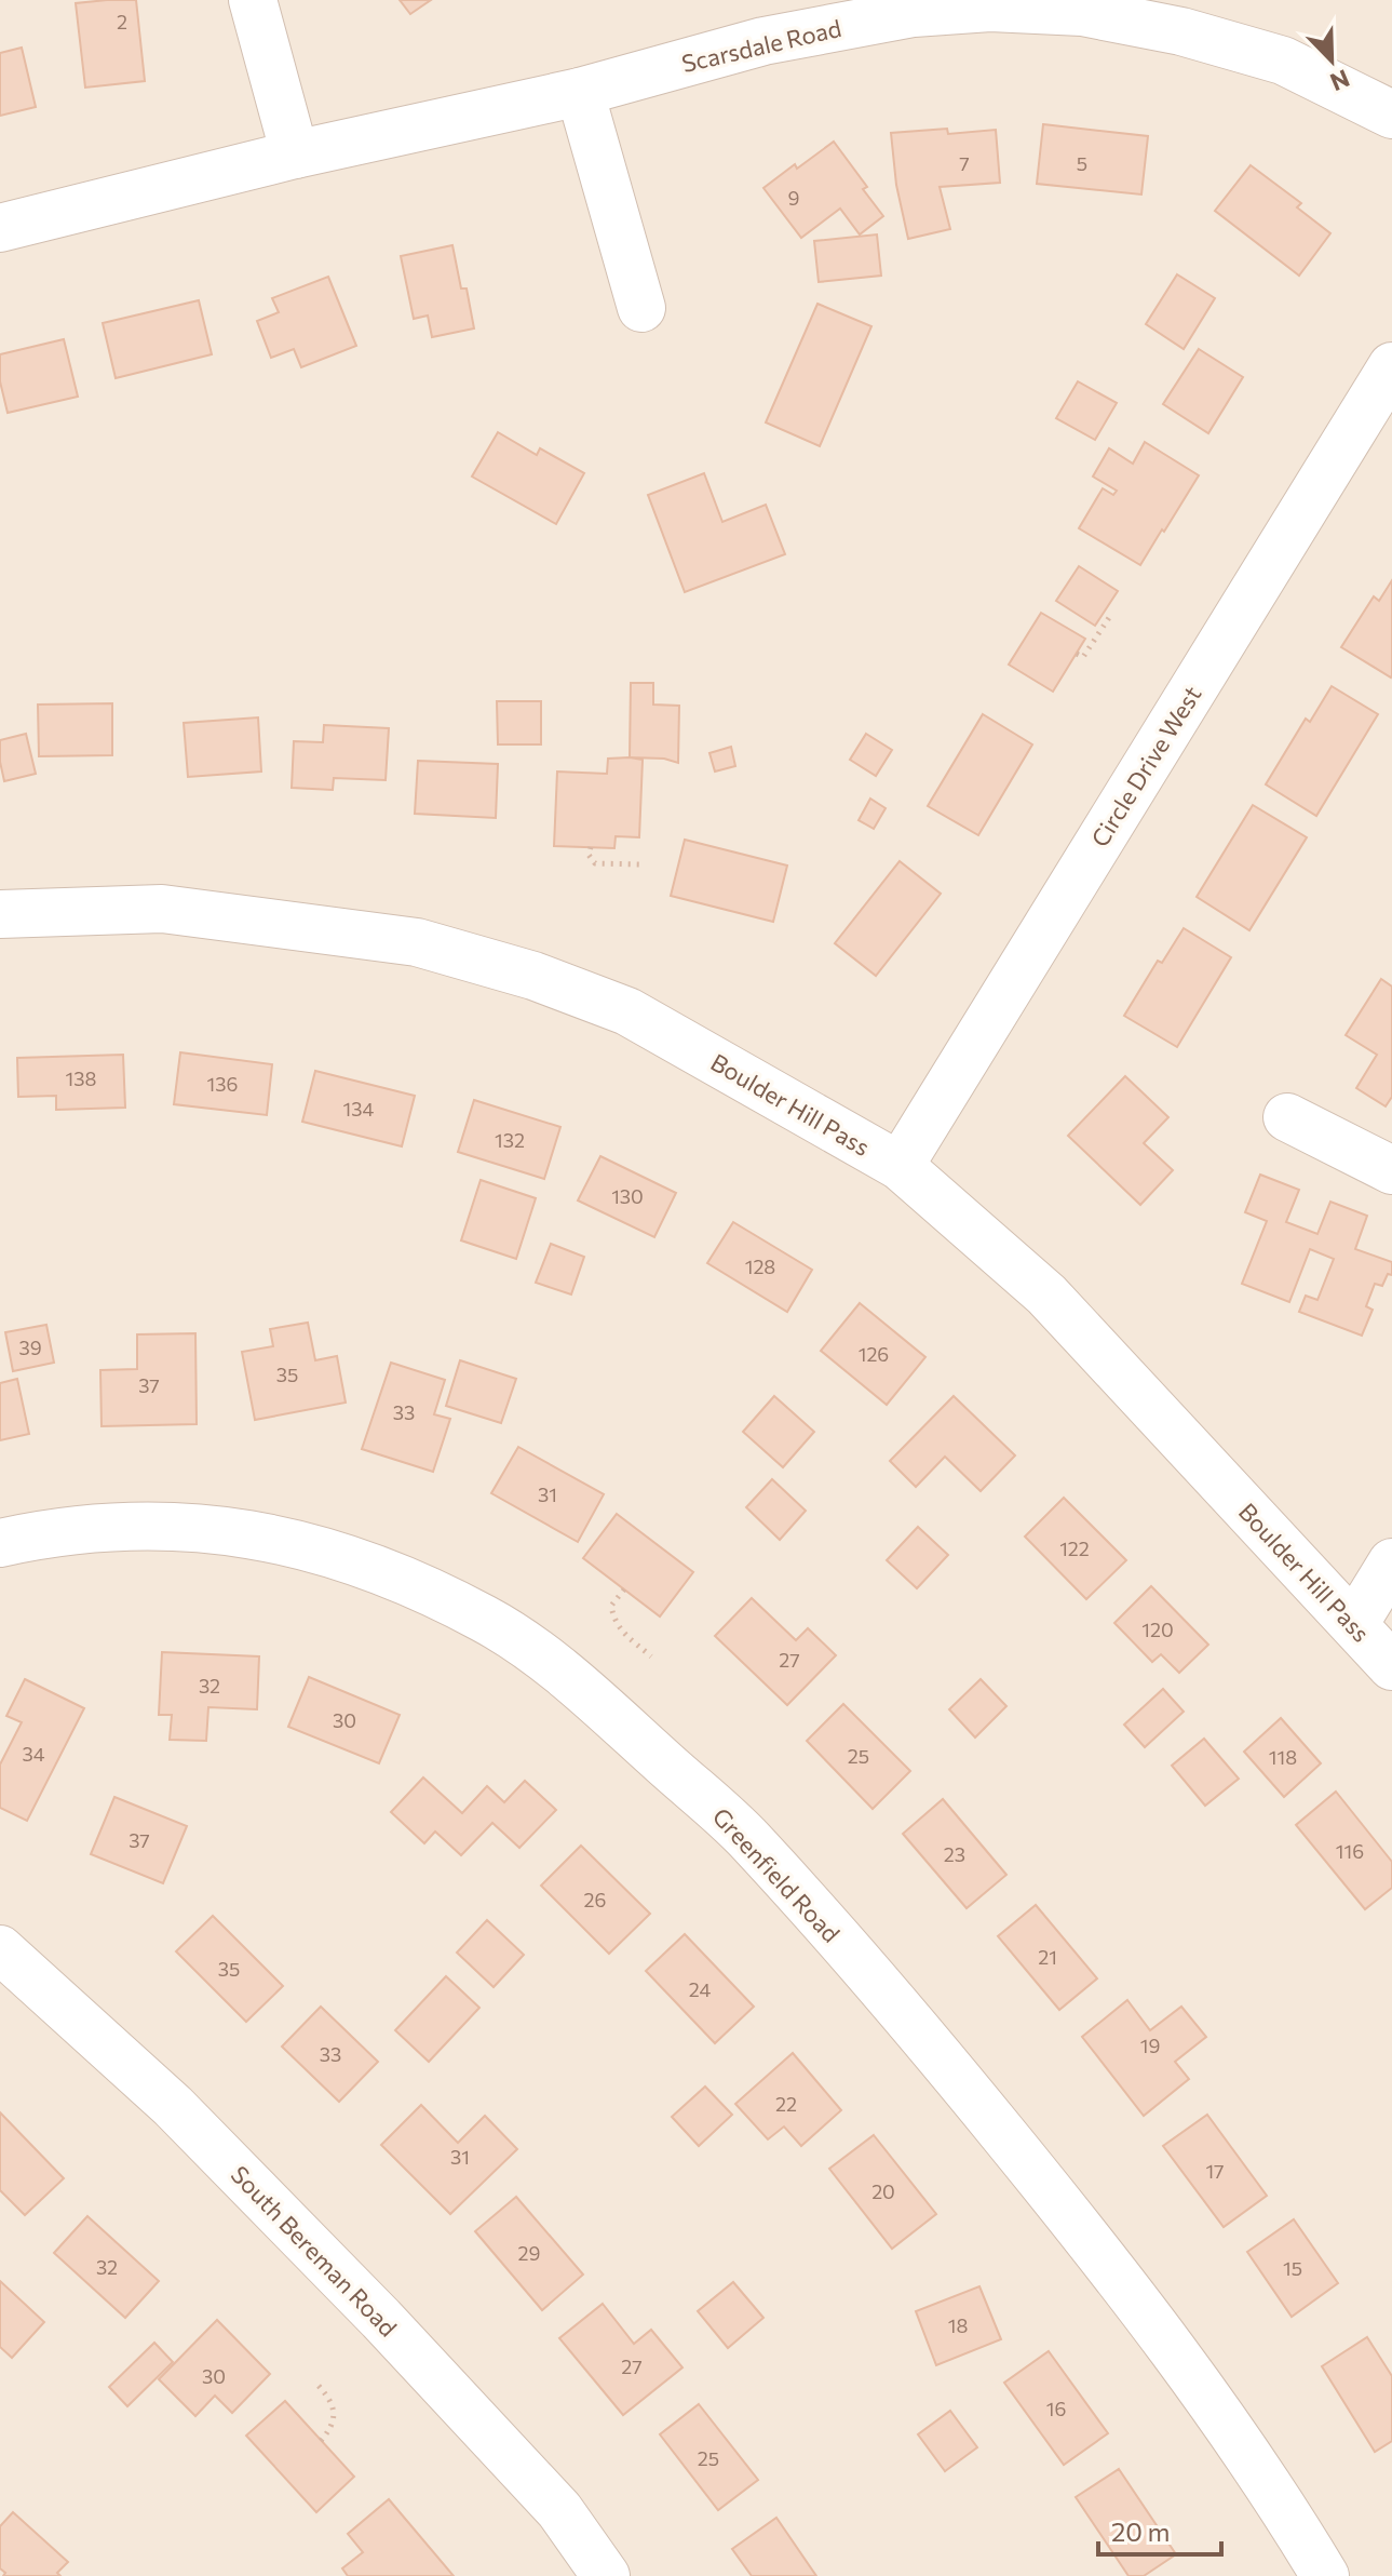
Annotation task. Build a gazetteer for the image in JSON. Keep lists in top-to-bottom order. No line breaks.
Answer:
{"streets":{"street":["Scarsdale Road","Circle Drive West","Boulder Hill Pass","Greenfield Road","South Bereman Road"]},"crossings":[["Circle Drive West","Boulder Hill Pass"]],"house_numbers":["2","7","5","9","138","136","134","132","130","128","39","126","35","37","33","31","122","120","27","32","30","34","25","118","37","116","23","26","21","35","24","19","33","22","31","17","20","29","32","15","18","27","30","16","25"],"scale_bar":"20 m","north":"bottom right"}
